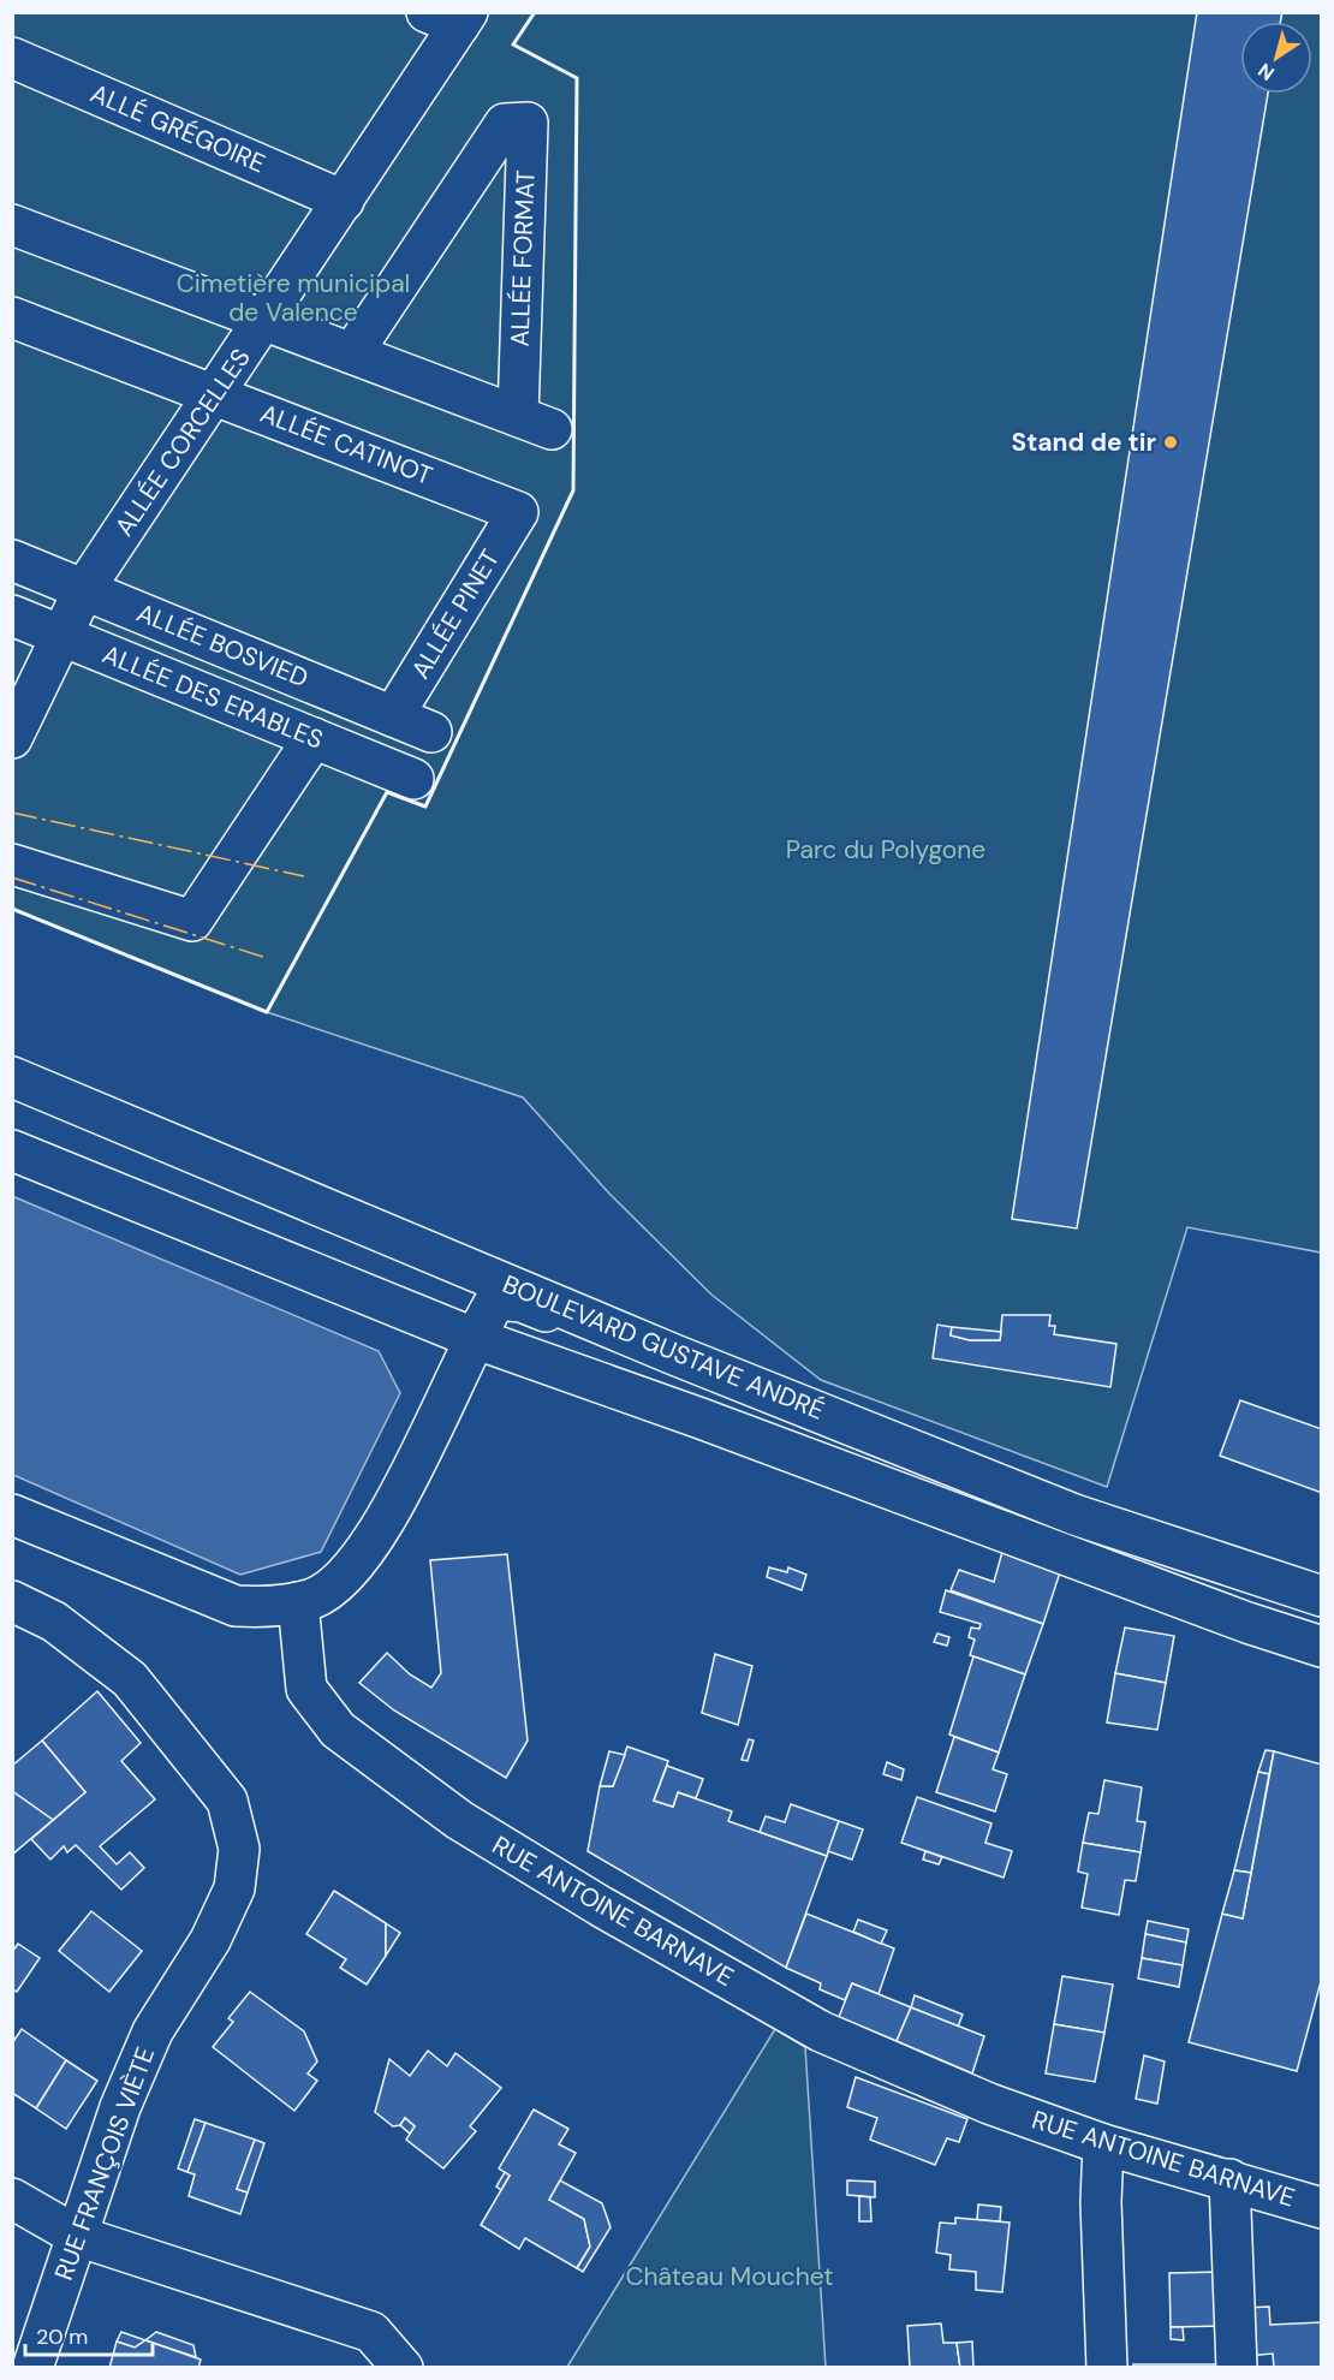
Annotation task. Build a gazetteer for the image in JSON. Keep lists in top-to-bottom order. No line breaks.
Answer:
{"streets":{"street":["ALLÉ GRÉGOIRE","ALLÉE FORMAT","ALLÉE CORCELLES","ALLÉE CATINOT","ALLÉE PINET","ALLÉE BOSVIED","ALLÉE DES ERABLES","BOULEVARD GUSTAVE ANDRÉ","RUE ANTOINE BARNAVE","RUE FRANÇOIS VIÈTE"]},"crossings":[["ALLÉ GRÉGOIRE","ALLÉE CORCELLES"],["ALLÉE CORCELLES","ALLÉE CATINOT"],["ALLÉE CORCELLES","ALLÉE BOSVIED"],["ALLÉE CORCELLES","ALLÉE DES ERABLES"],["ALLÉE CATINOT","ALLÉE PINET"],["ALLÉE PINET","ALLÉE BOSVIED"]],"parks":["Cimetière municipal de Valence","Parc du Polygone","Château Mouchet"],"places":["Stand de tir"],"scale_bar":"20 m","north":"bottom left"}
